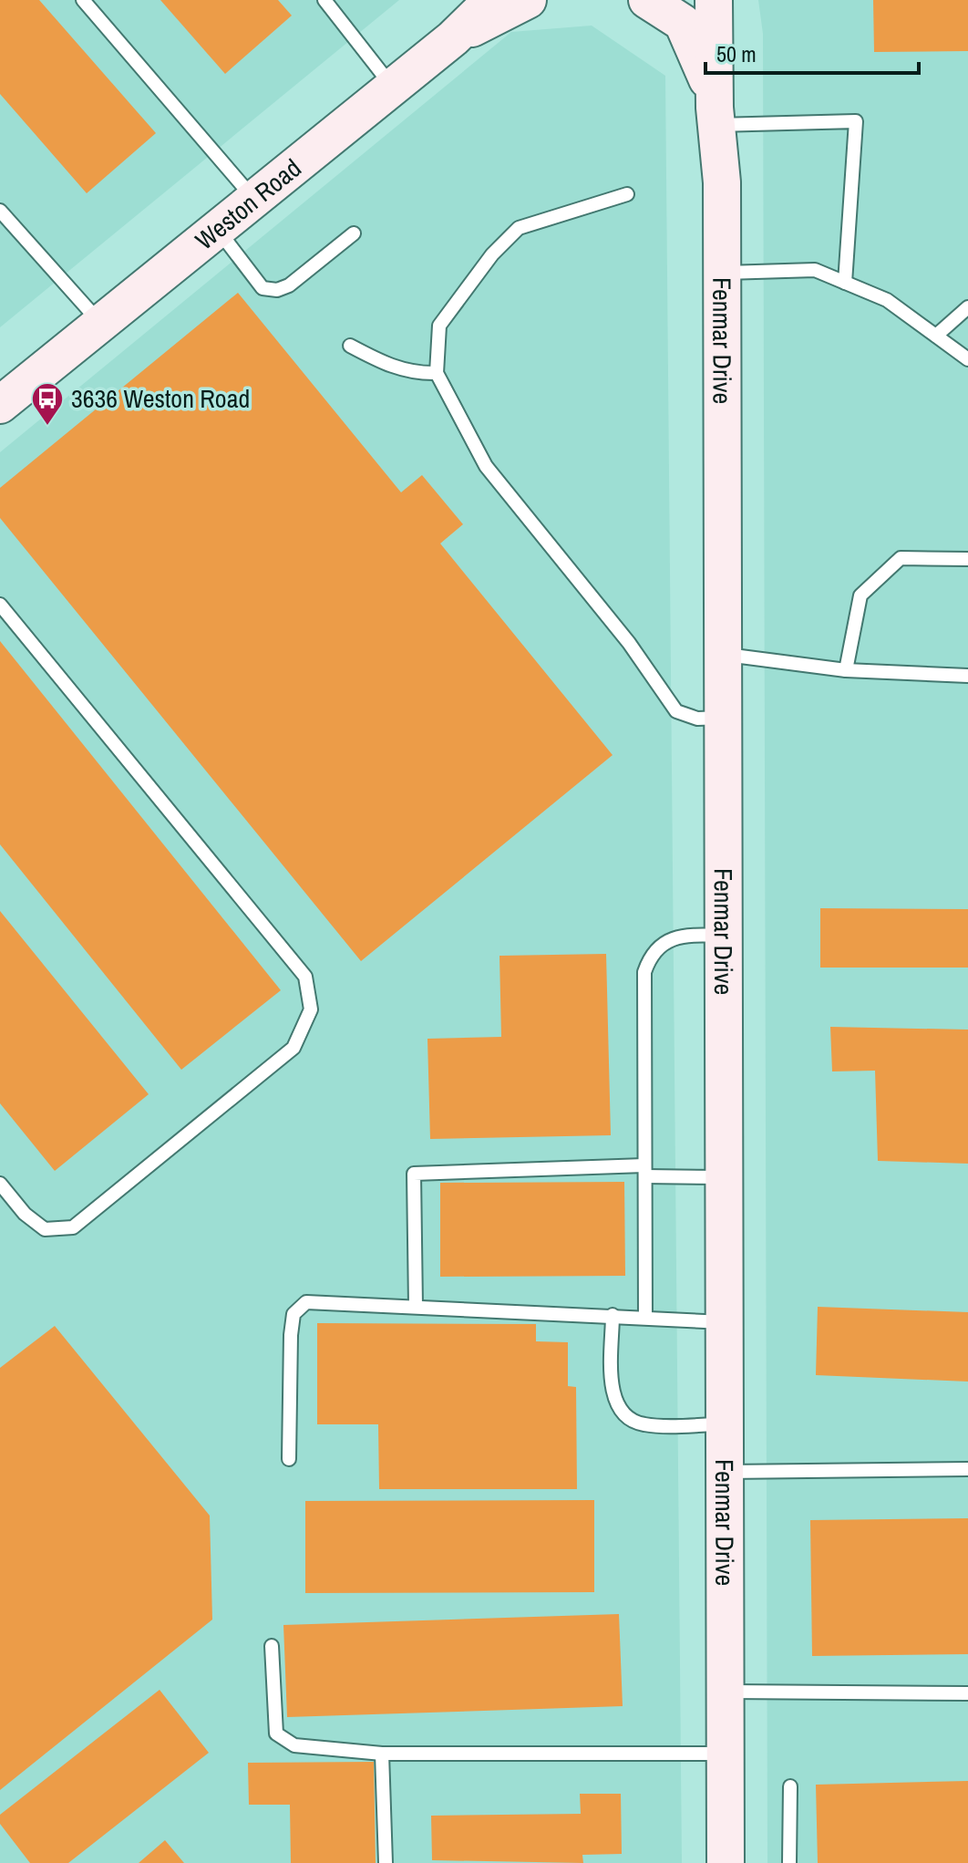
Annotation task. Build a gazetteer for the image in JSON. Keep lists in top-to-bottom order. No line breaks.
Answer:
{"streets":{"street":["Weston Road","Fenmar Drive"]},"places":{"bus stop":["3636 Weston Road"]},"scale_bar":"50 m"}
